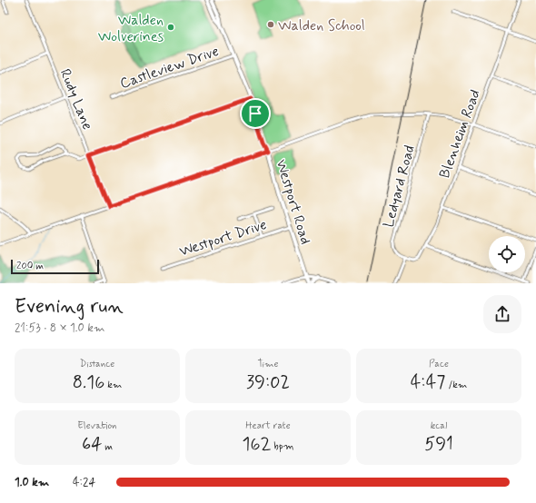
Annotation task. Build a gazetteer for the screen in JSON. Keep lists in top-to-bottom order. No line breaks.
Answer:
{"streets":{"main road":["Westport Road"],"street":["Castleview Drive","Rudy Lane","Blenheim Road","Ledyard Road","Westport Drive"]},"crossings":[["Castleview Drive","Westport Road"],["Blenheim Road","Ledyard Road"],["Westport Road","Westport Drive"]],"places":["Walden School","Walden Wolverines"],"scale_bar":"200 m","page":{"scale":"200 m","heading":["Evening run","21:53 · 8 × 1.0 km"],"stats":[["Distance","8.16 km"],["Time","39:02"],["Pace","4:47 /km"],["Elevation","64 m"],["Heart rate","162 bpm"],["kcal","591"]],"list":[{"name":"1.0 km","note":"4:24"}]}}
